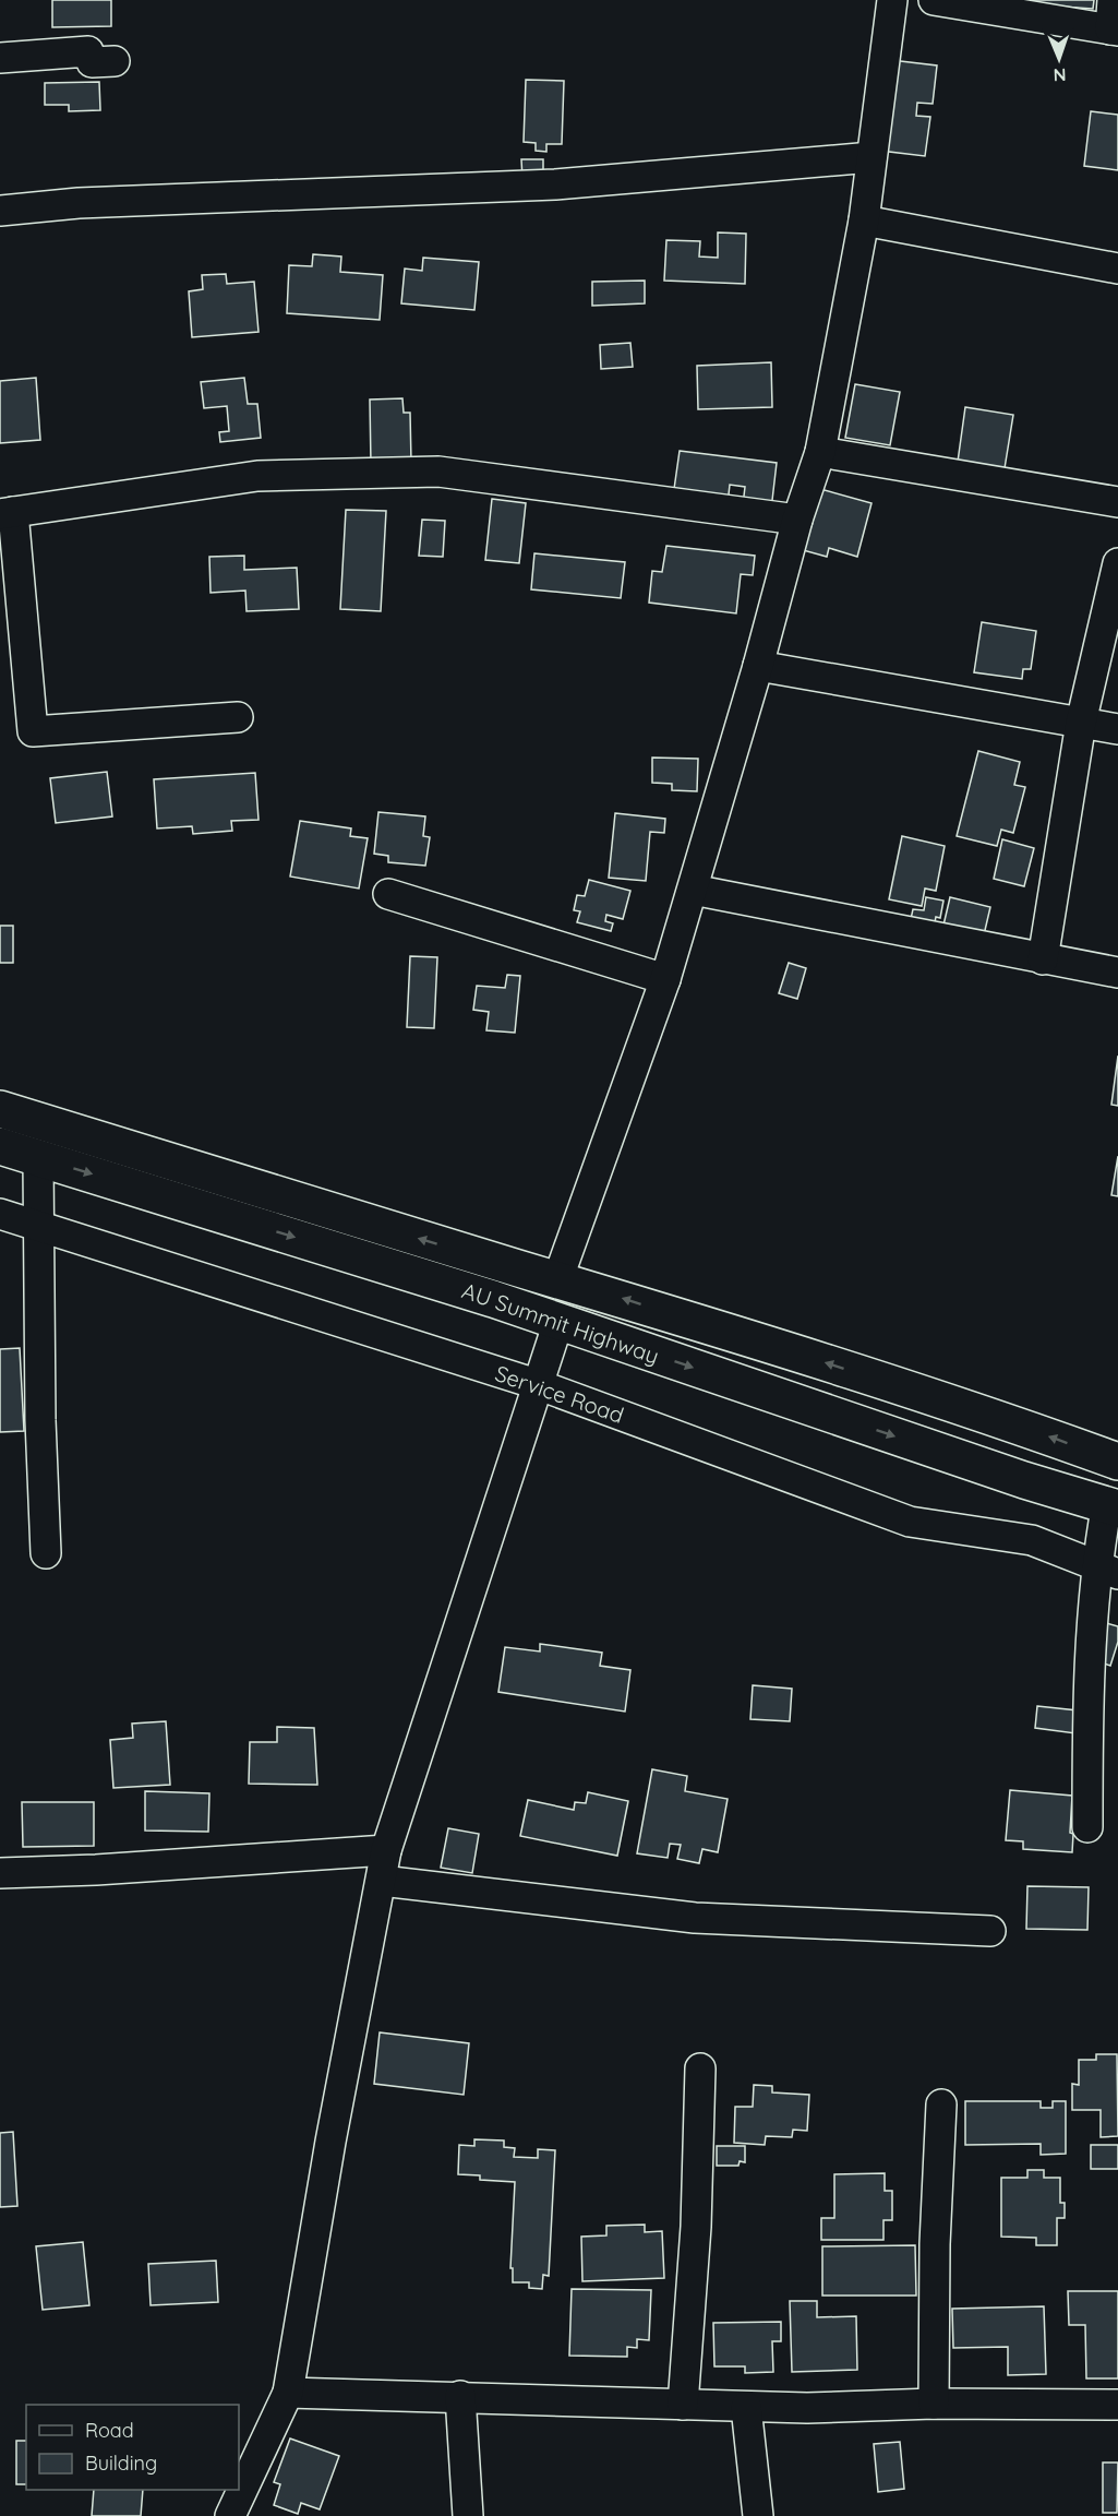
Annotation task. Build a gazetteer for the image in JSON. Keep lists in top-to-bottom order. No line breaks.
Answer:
{"streets":{"main road":["AU Summit Highway"],"street":["Service Road"]},"legend":["Road","Building"],"north":"bottom"}
